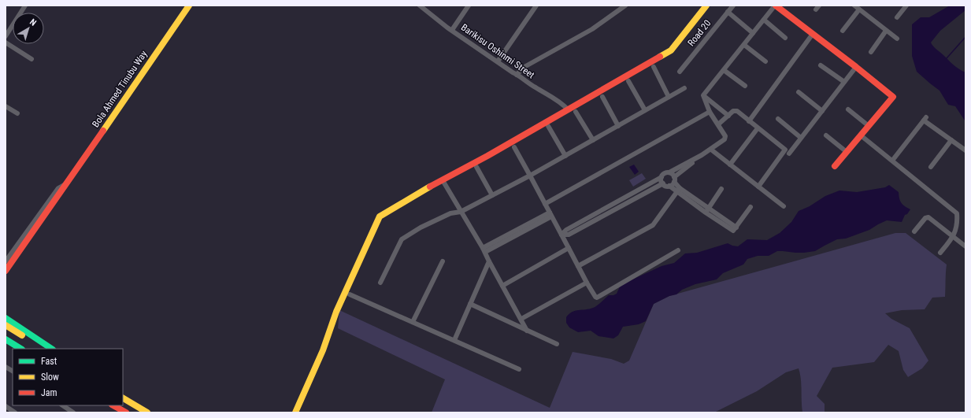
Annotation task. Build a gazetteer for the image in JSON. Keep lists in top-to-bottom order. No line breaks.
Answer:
{"streets":{"main road":["Bola Ahmed Tinubu Way"],"street":["Road 20","Barikisu Oshinmi Street"]},"legend":["Fast","Slow","Jam"],"north":"top right"}
